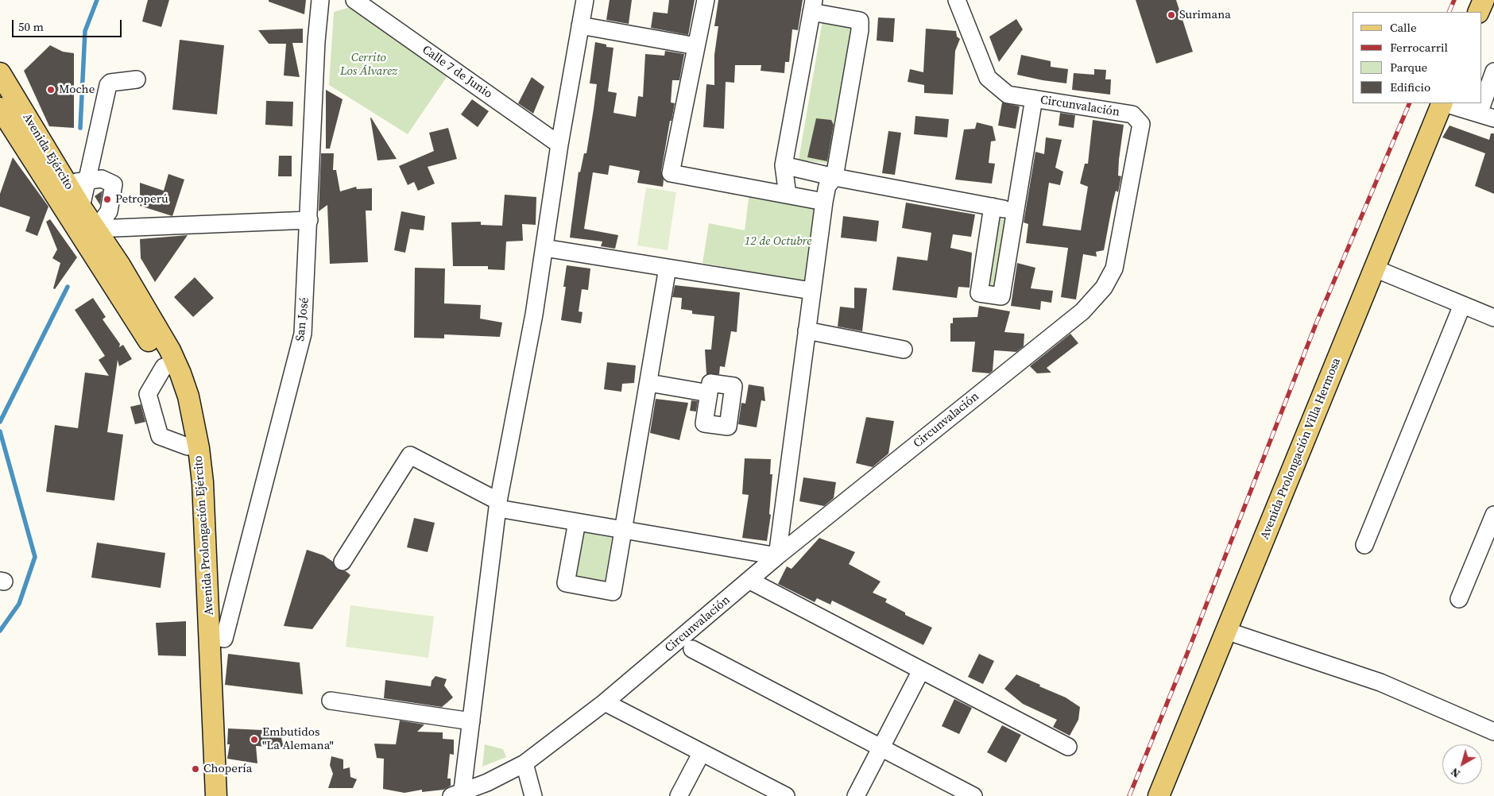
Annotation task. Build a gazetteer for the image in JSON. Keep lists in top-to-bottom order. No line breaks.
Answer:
{"streets":{"main road":["Avenida Ejército","Avenida Prolongación Villa Hermosa","Avenida Prolongación Ejército"],"street":["Calle 7 de Junio","Circunvalación","San José"]},"crossings":[["Avenida Ejército","Avenida Prolongación Ejército"],["San José","Avenida Prolongación Ejército"]],"parks":["Cerrito Los Álvarez","12 de Octubre"],"places":["Surimana","Moche","Petroperú","Embutidos \"La Alemana\"","Chopería"],"legend":["Calle","Ferrocarril","Parque","Edificio"],"scale_bar":"50 m","north":"bottom left"}
